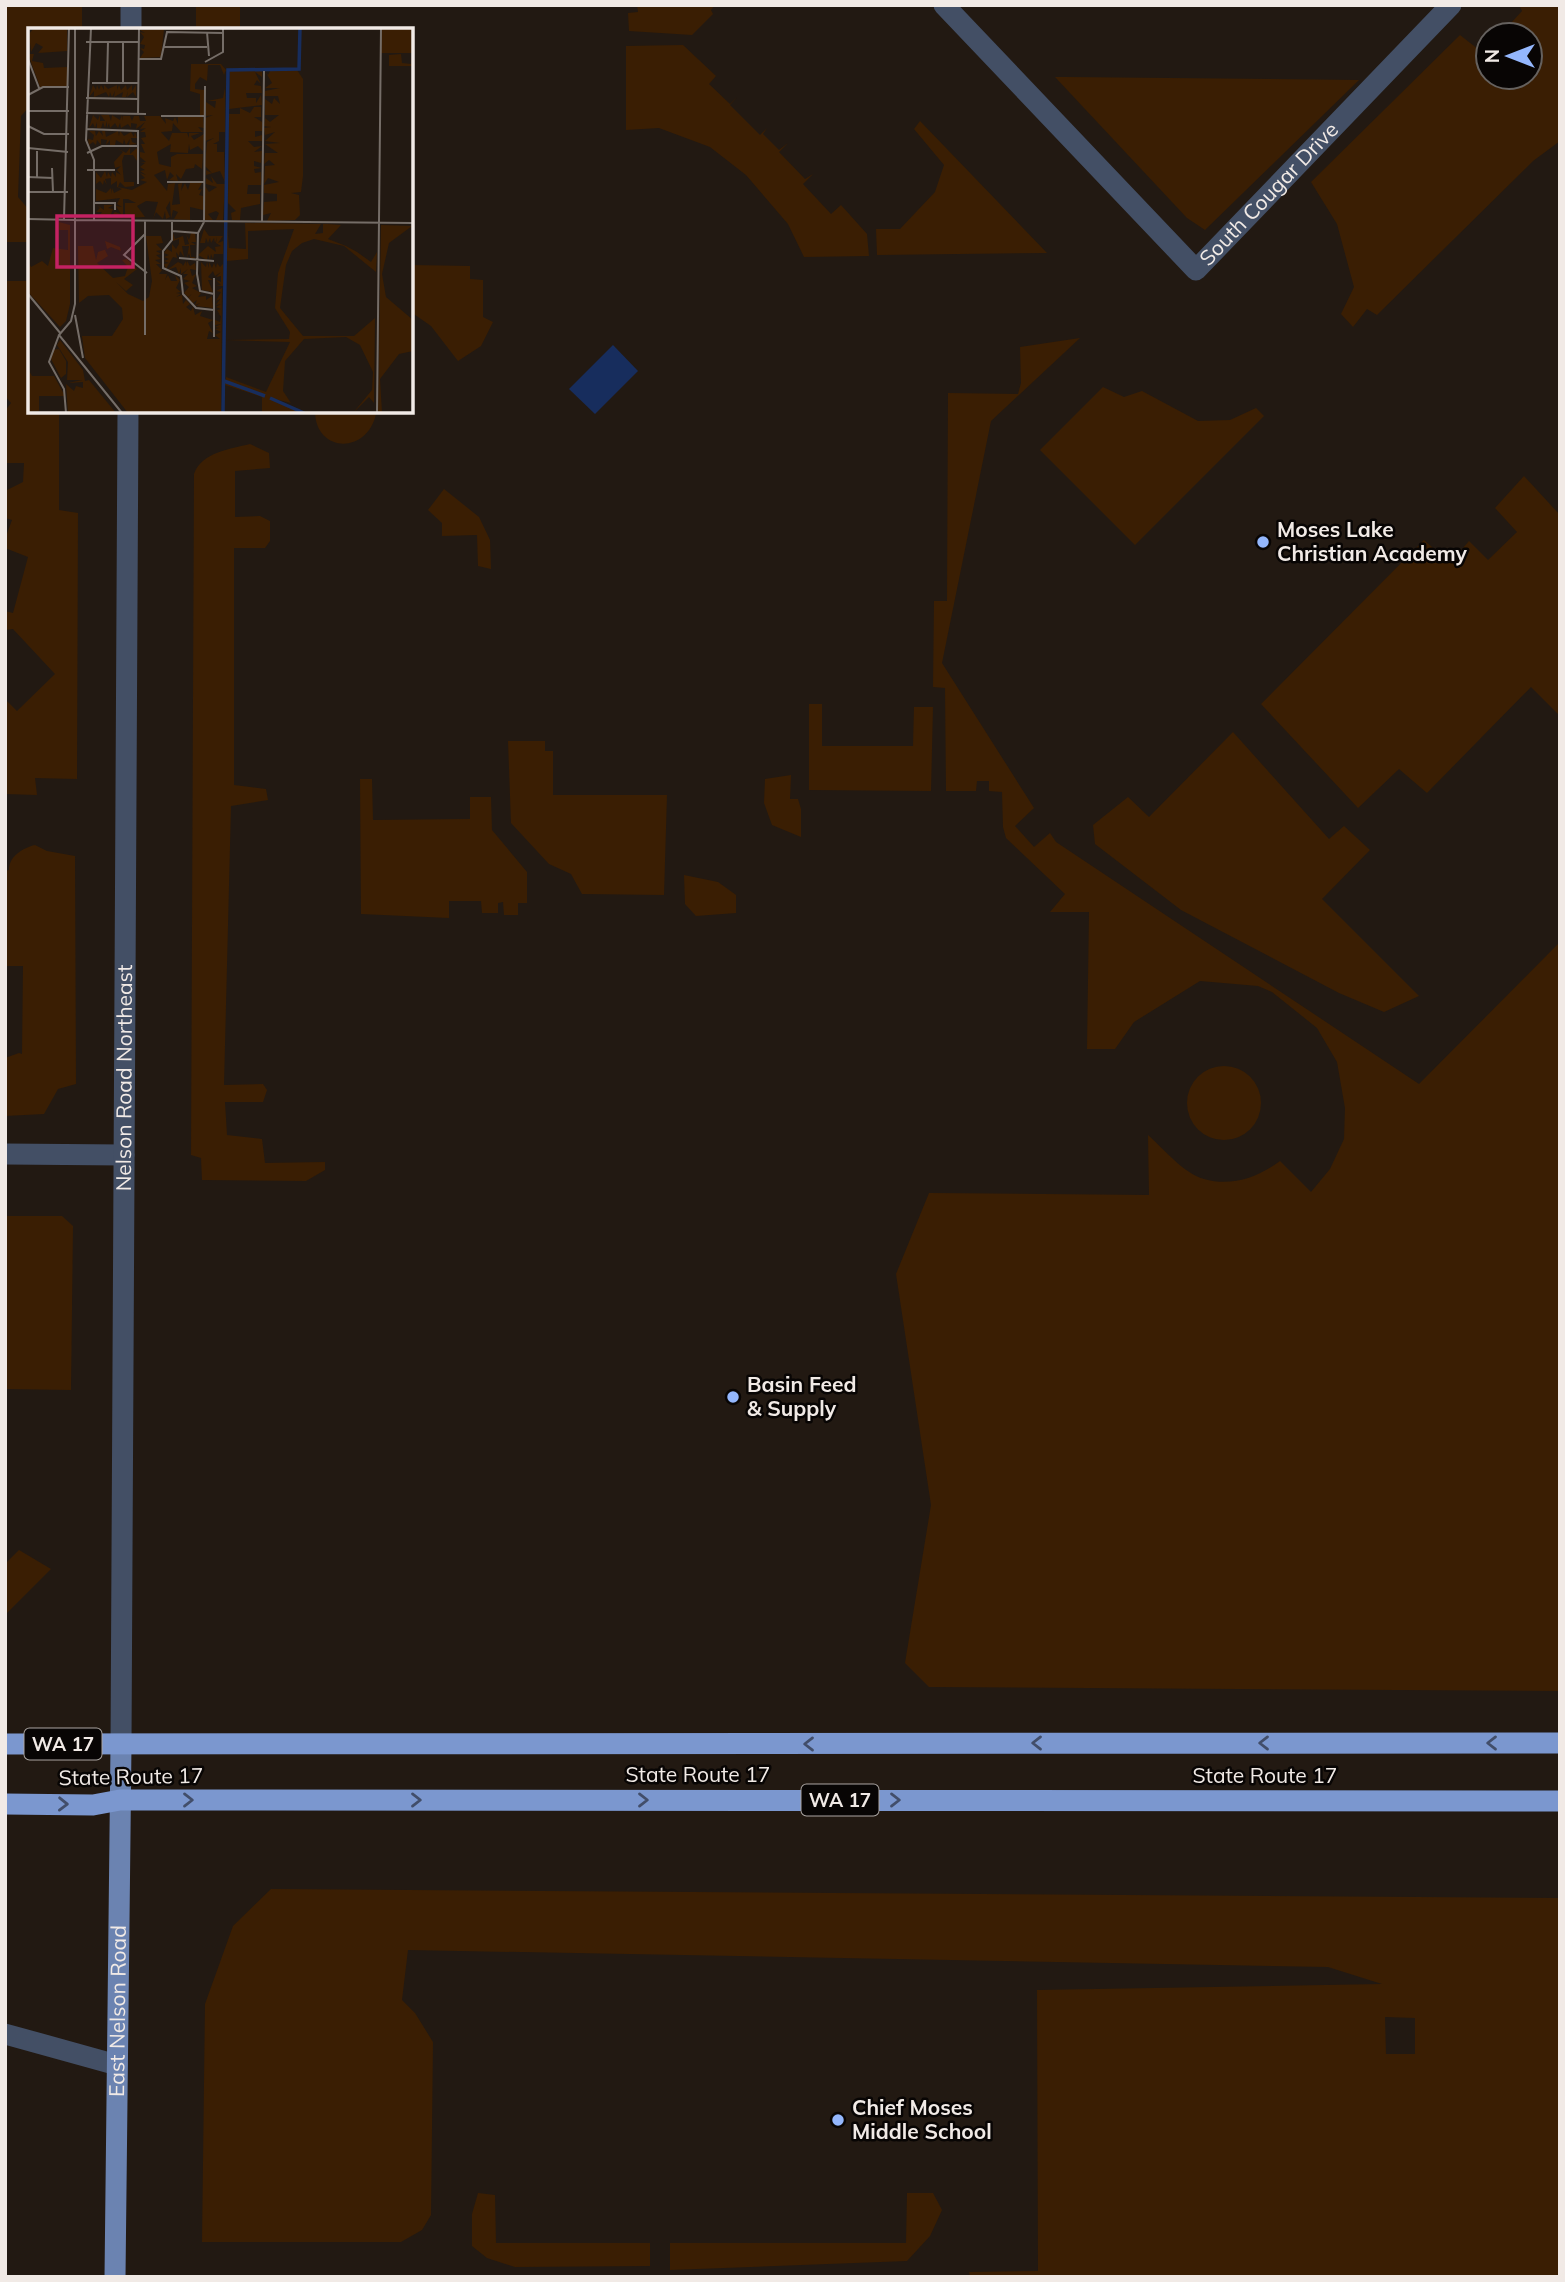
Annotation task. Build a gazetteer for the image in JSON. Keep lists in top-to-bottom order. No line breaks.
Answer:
{"streets":{"highway":["WA 17","State Route 17"],"main road":["East Nelson Road"],"street":["South Cougar Drive","Nelson Road Northeast"]},"crossings":[["Nelson Road Northeast","State Route 17"],["Nelson Road Northeast","East Nelson Road"],["State Route 17","East Nelson Road"]],"places":["Moses Lake Christian Academy","Basin Feed & Supply","Chief Moses Middle School"],"north":"left"}
